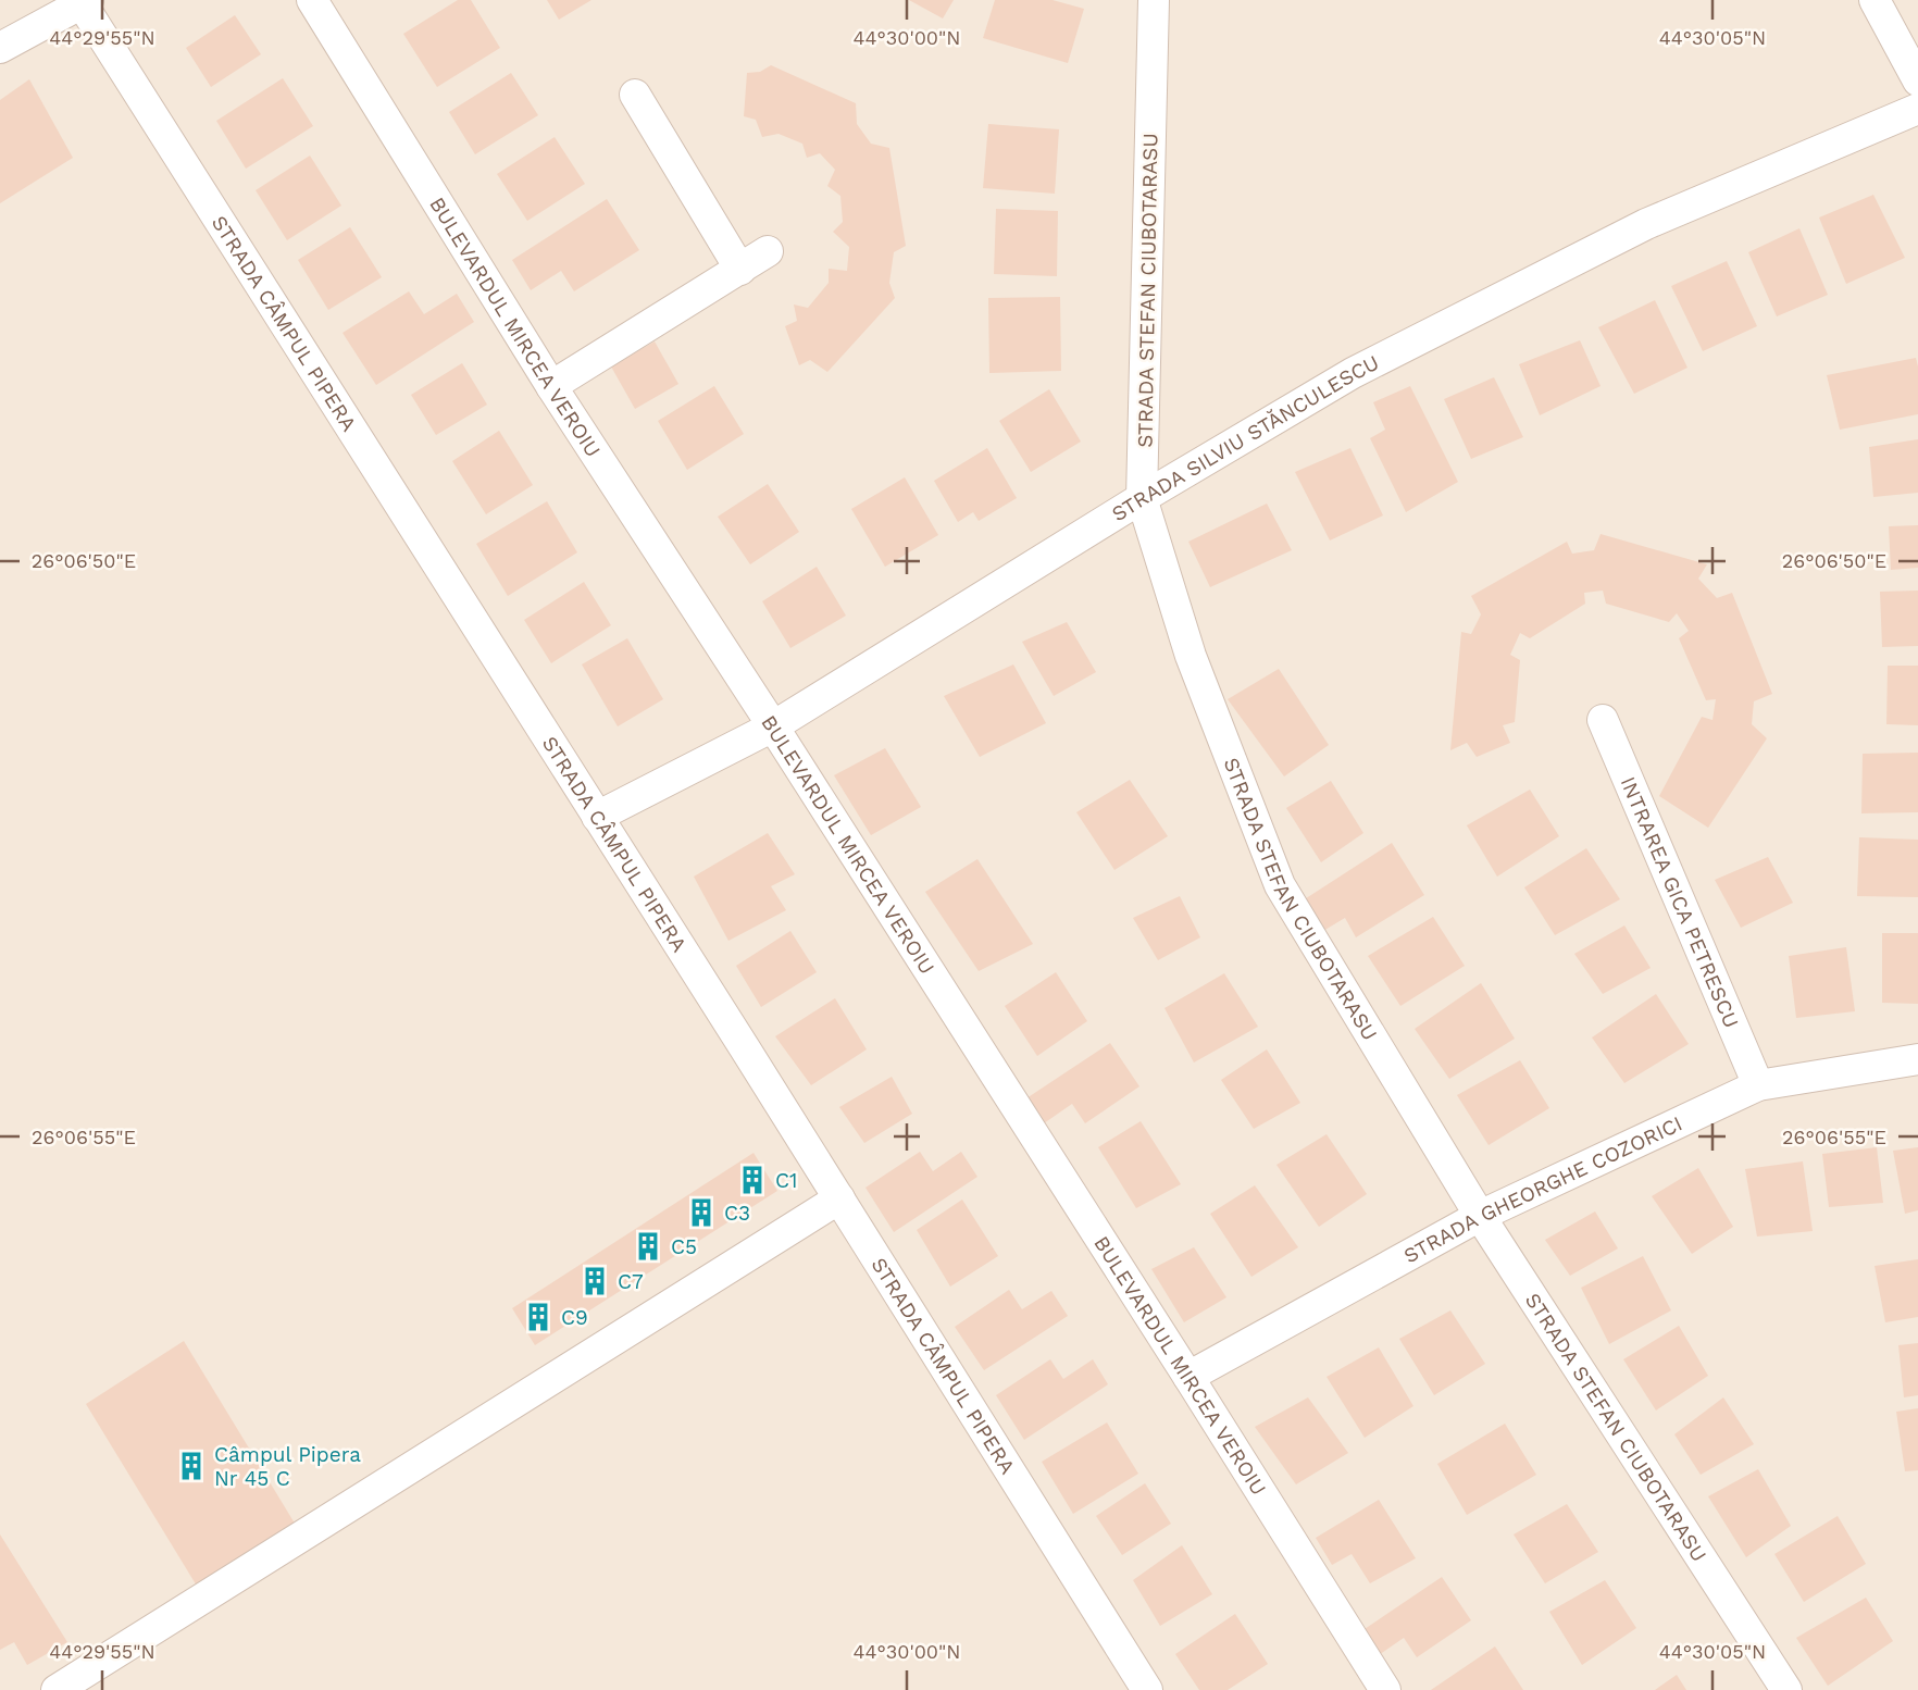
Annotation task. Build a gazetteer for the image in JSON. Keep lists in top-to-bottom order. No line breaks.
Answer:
{"streets":{"street":["STRADA STEFAN CIUBOTARASU","STRADA CÂMPUL PIPERA","BULEVARDUL MIRCEA VEROIU","STRADA SILVIU STĂNCULESCU","INTRAREA GICA PETRESCU","STRADA GHEORGHE COZORICI"]},"crossings":[["STRADA STEFAN CIUBOTARASU","STRADA SILVIU STĂNCULESCU"],["STRADA STEFAN CIUBOTARASU","STRADA GHEORGHE COZORICI"],["STRADA CÂMPUL PIPERA","STRADA SILVIU STĂNCULESCU"],["BULEVARDUL MIRCEA VEROIU","STRADA SILVIU STĂNCULESCU"],["BULEVARDUL MIRCEA VEROIU","STRADA GHEORGHE COZORICI"],["INTRAREA GICA PETRESCU","STRADA GHEORGHE COZORICI"]],"places":{"building":["C1","C3","C5","C7","C9","Câmpul Pipera Nr 45 C"]},"coordinates":["44°29'55\"N","44°30'00\"N","44°30'05\"N","26°06'50\"E","26°06'55\"E"]}
